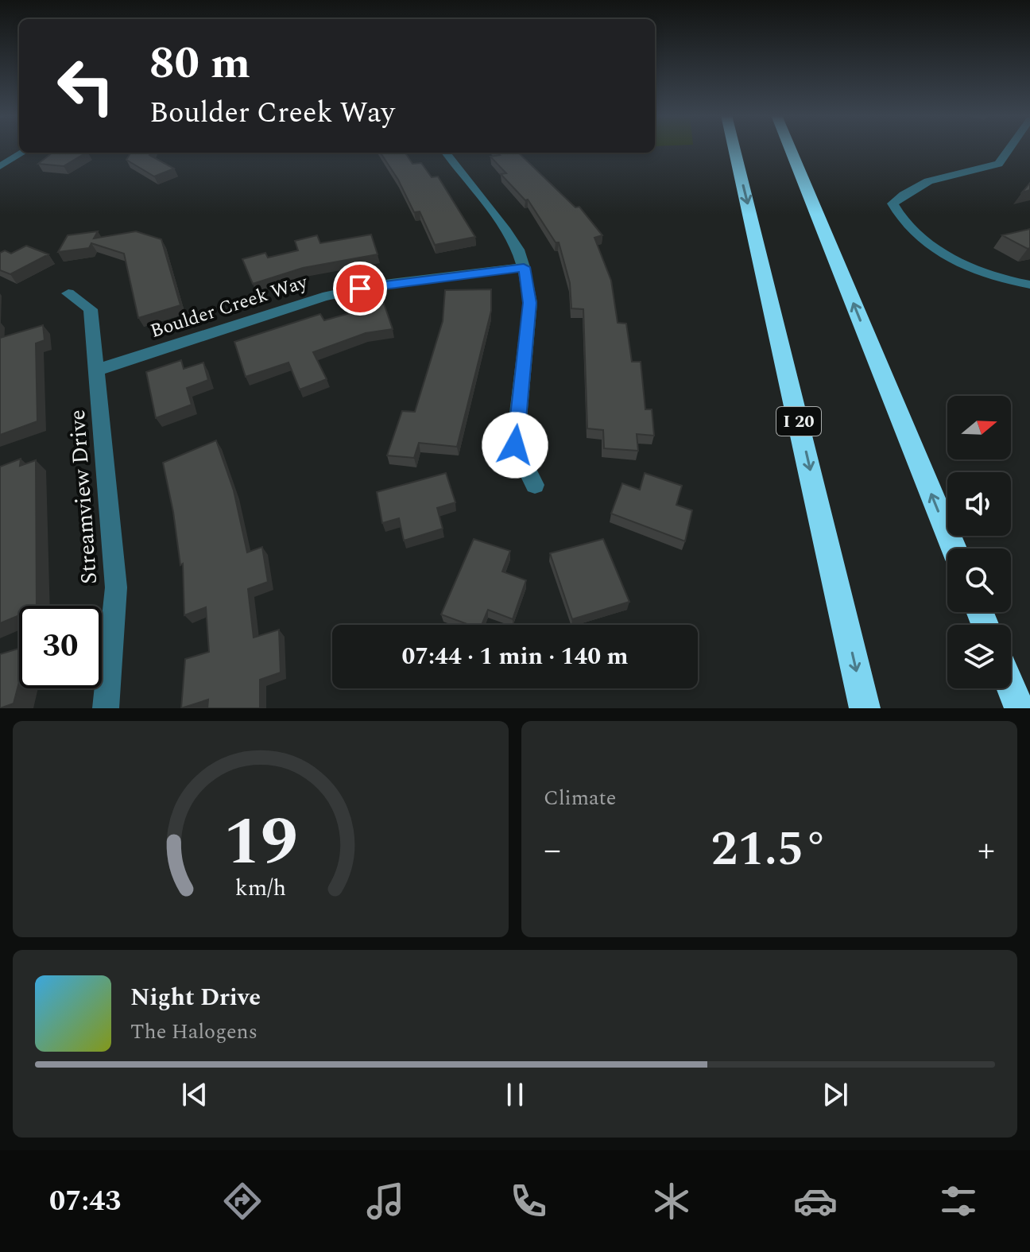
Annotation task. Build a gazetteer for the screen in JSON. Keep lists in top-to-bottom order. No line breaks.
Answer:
{"streets":{"highway":["I 20"],"street":["Boulder Creek Way","Streamview Drive"]},"crossings":[["Boulder Creek Way","Streamview Drive"]],"north":"right","page":{"turn":["80 m","Boulder Creek Way"],"limit":"30","trip":"07:44 · 1 min · 140 m","tile":"Climate","heat":["−","21.5°","+"],"song":["Night Drive","The Halogens"],"tabs":"07:43","gauge":["19","km/h"]}}
